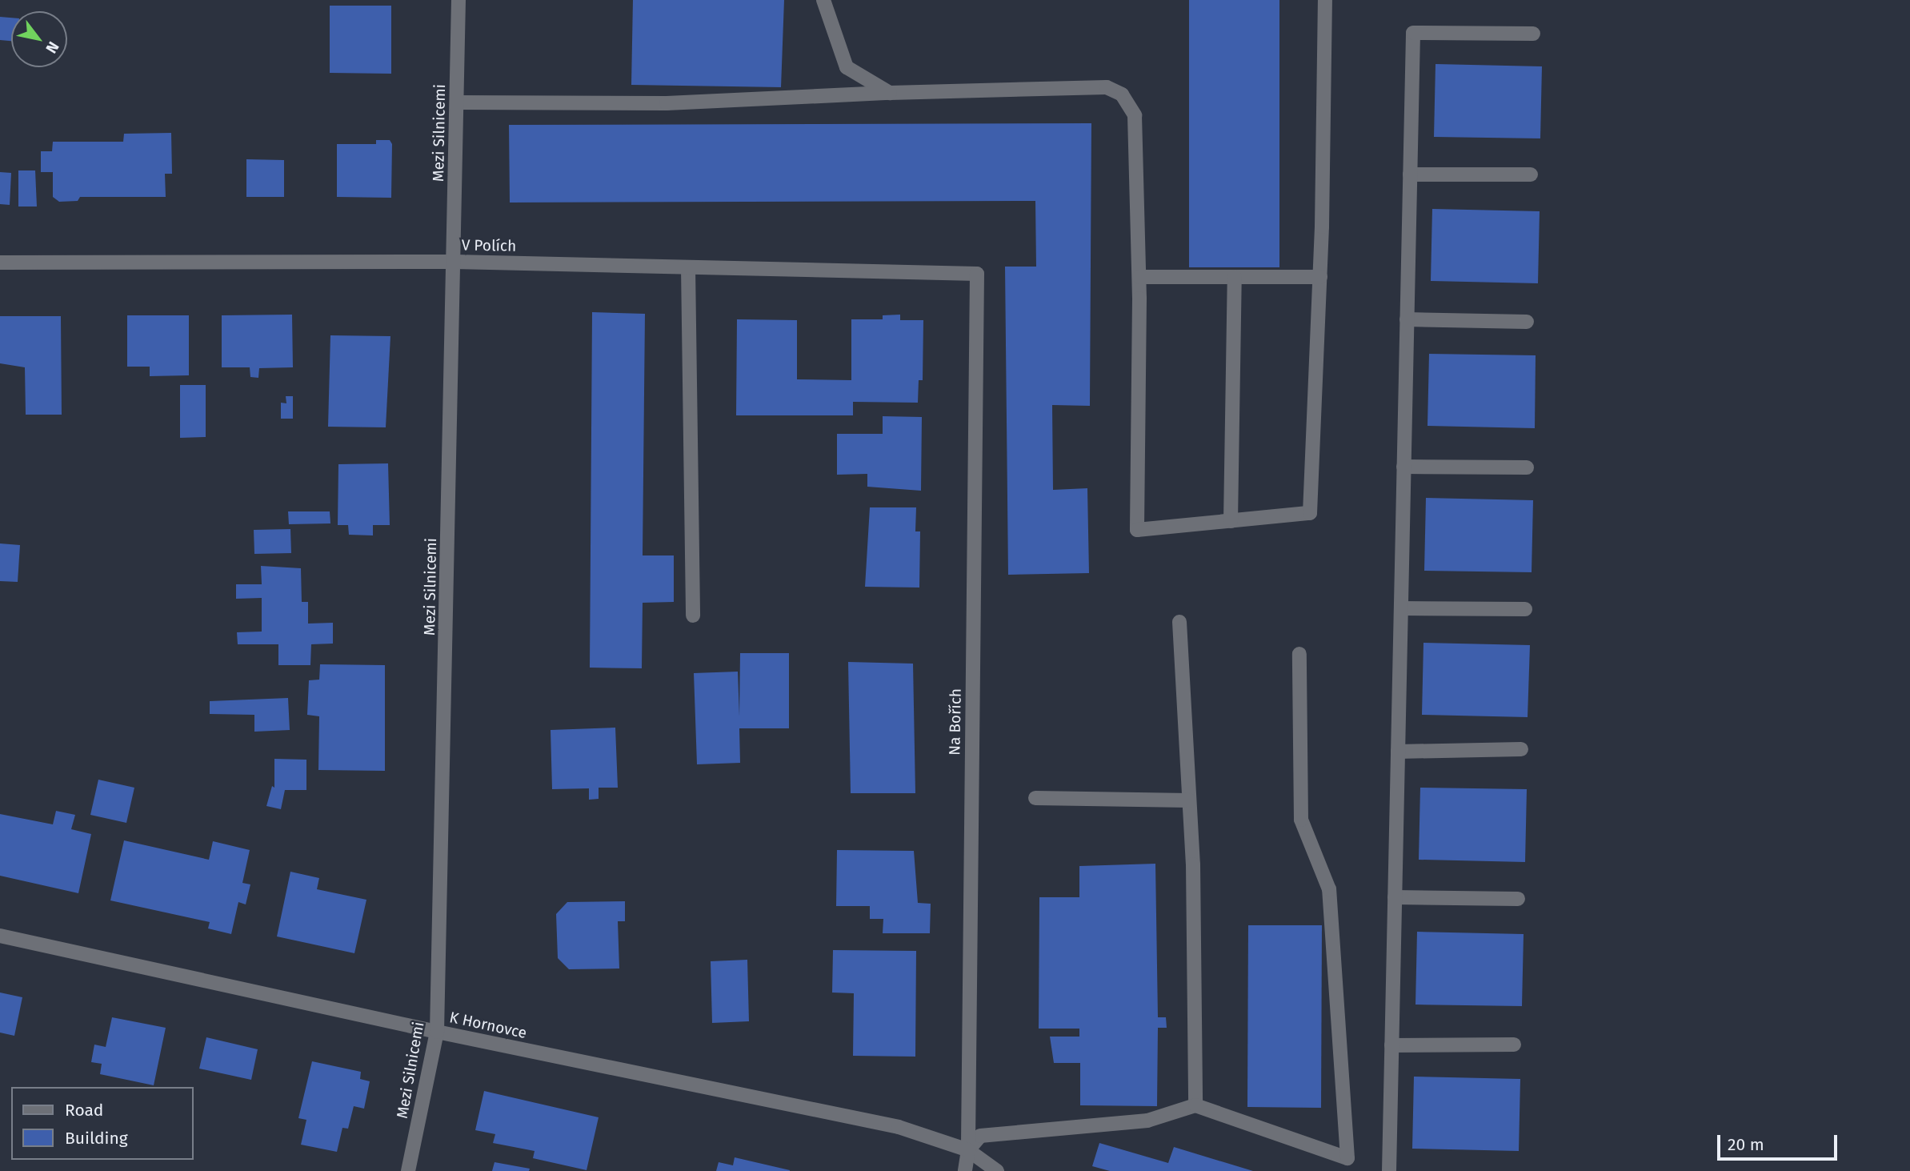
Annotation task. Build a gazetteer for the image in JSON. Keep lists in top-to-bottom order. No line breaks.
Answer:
{"streets":{"street":["Mezi Silnicemi","V Polích","Na Bořích","K Hornovce"]},"crossings":[["Mezi Silnicemi","V Polích"],["Mezi Silnicemi","K Hornovce"],["V Polích","Na Bořích"],["Na Bořích","K Hornovce"]],"legend":["Road","Building"],"scale_bar":"20 m","north":"bottom right"}
